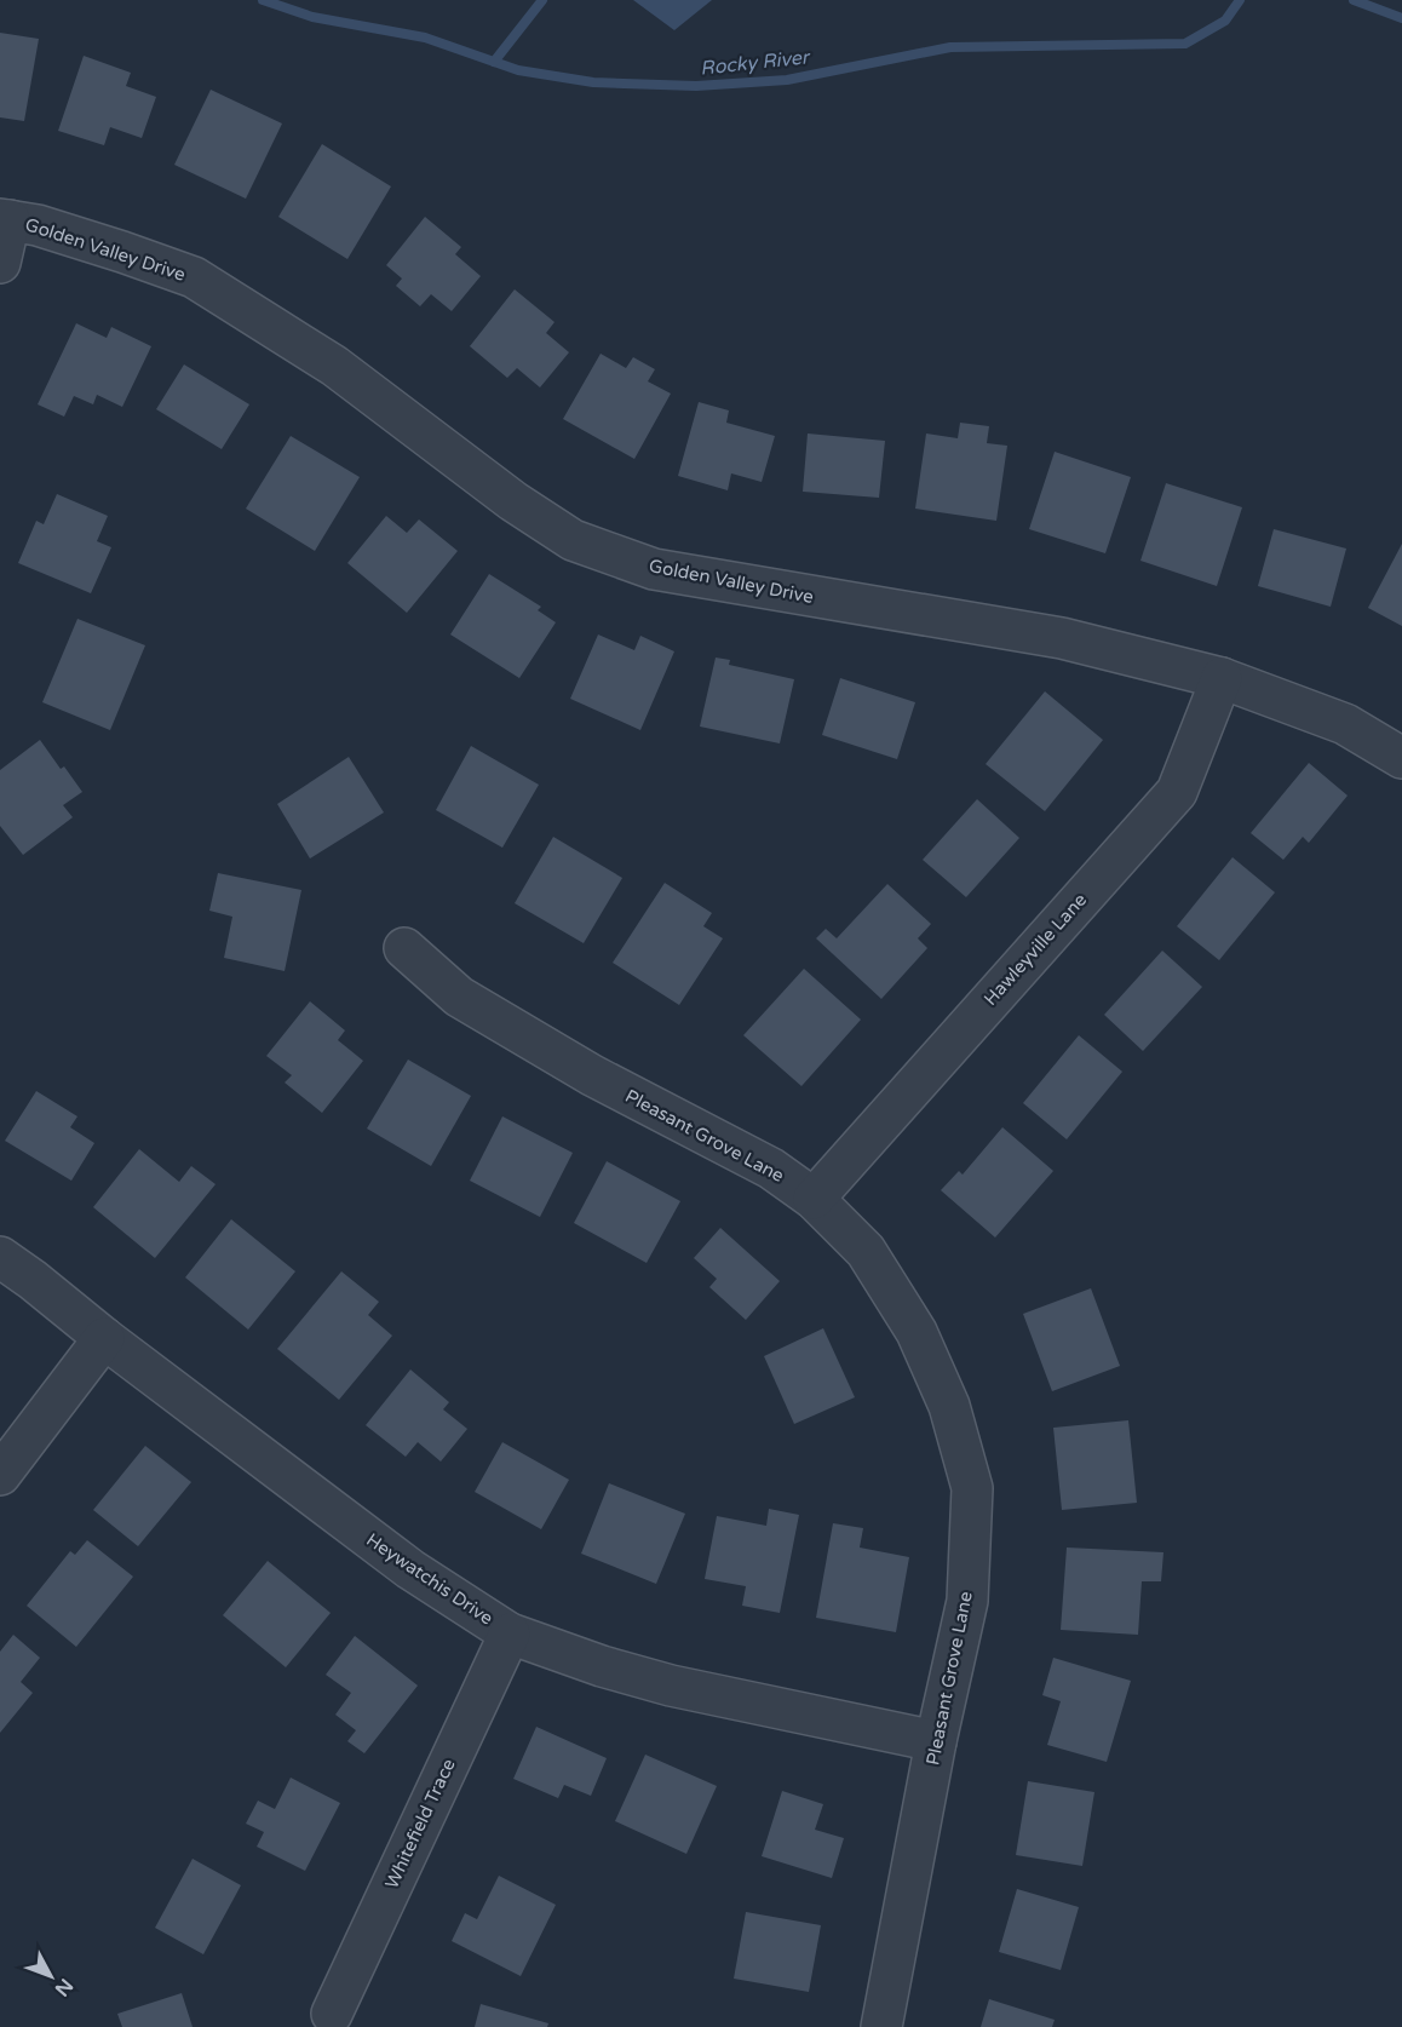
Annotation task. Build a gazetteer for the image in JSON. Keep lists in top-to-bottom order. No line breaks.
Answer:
{"streets":{"street":["Golden Valley Drive","Hawleyville Lane","Pleasant Grove Lane","Heywatchis Drive","Whitefield Trace"]},"crossings":[["Golden Valley Drive","Hawleyville Lane"],["Hawleyville Lane","Pleasant Grove Lane"],["Pleasant Grove Lane","Heywatchis Drive"],["Heywatchis Drive","Whitefield Trace"]],"water":["Rocky River"],"north":"bottom right"}
